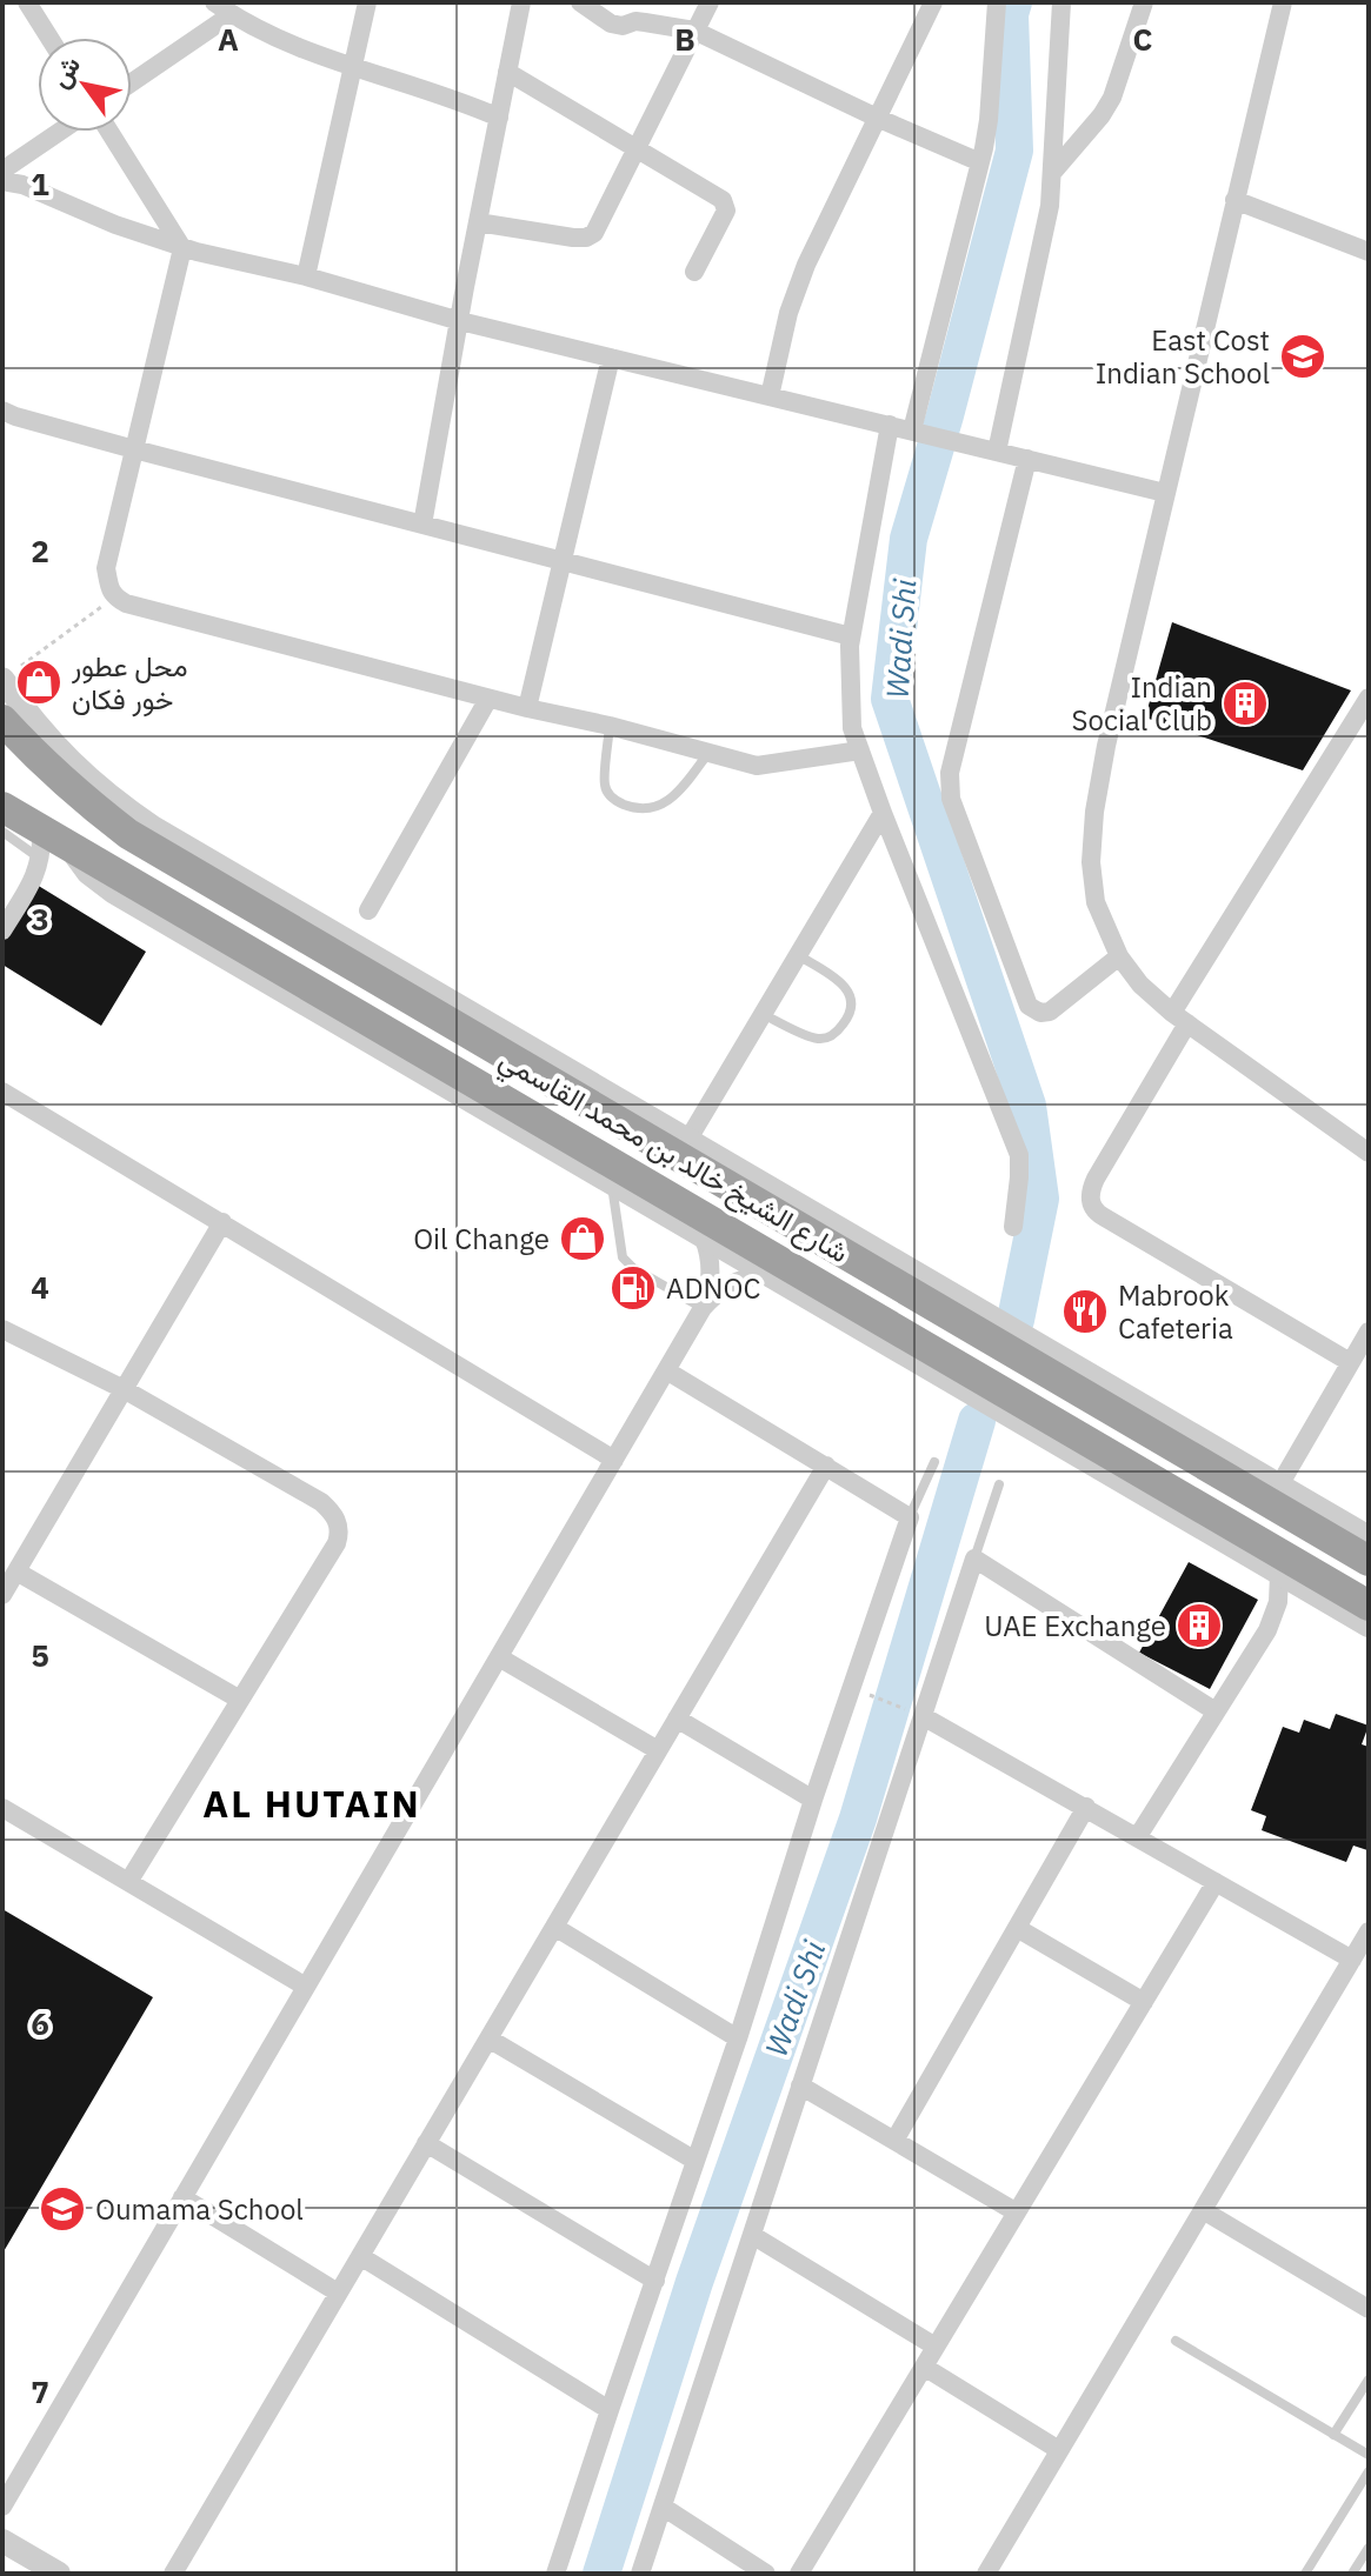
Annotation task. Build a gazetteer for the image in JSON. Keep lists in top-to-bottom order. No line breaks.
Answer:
{"streets":{"highway":["شارع الشيخ خالد بن محمد القاسمي"]},"districts":["AL HUTAIN"],"water":["Wadi Shi"],"places":{"school or university":["East Cost Indian School","Oumama School"],"shop":["محل عطور خور فكان","Oil Change"],"building":["Indian Social Club","UAE Exchange"],"fuel station":["ADNOC"],"restaurant":["Mabrook Cafeteria"]},"north":"top left","grid":{"columns":["A","B","C"],"rows":["1","2","3","4","5","6","7"]}}
